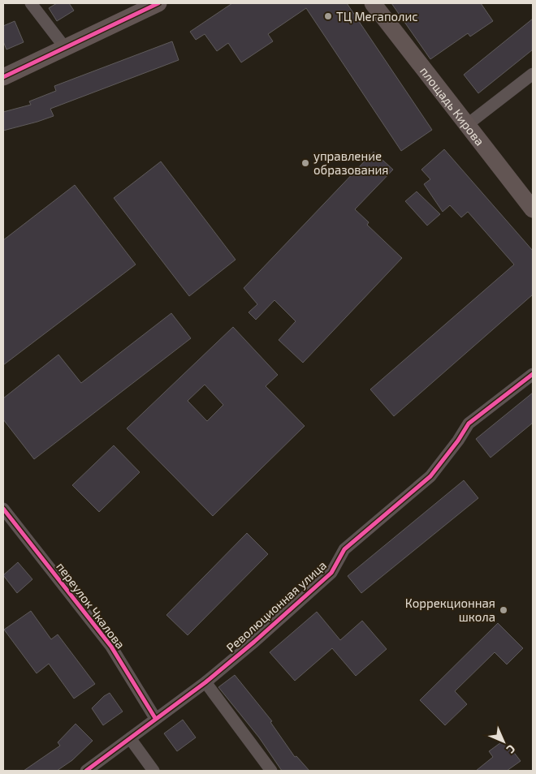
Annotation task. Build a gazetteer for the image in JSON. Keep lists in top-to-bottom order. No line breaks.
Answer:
{"streets":{"main road":["площадь Кирова"],"street":["переулок Чкалова","Революционная улица"]},"crossings":[["переулок Чкалова","Революционная улица"]],"places":["ТЦ Мегаполис","управление образования","Коррекционная школа"],"north":"bottom right"}
